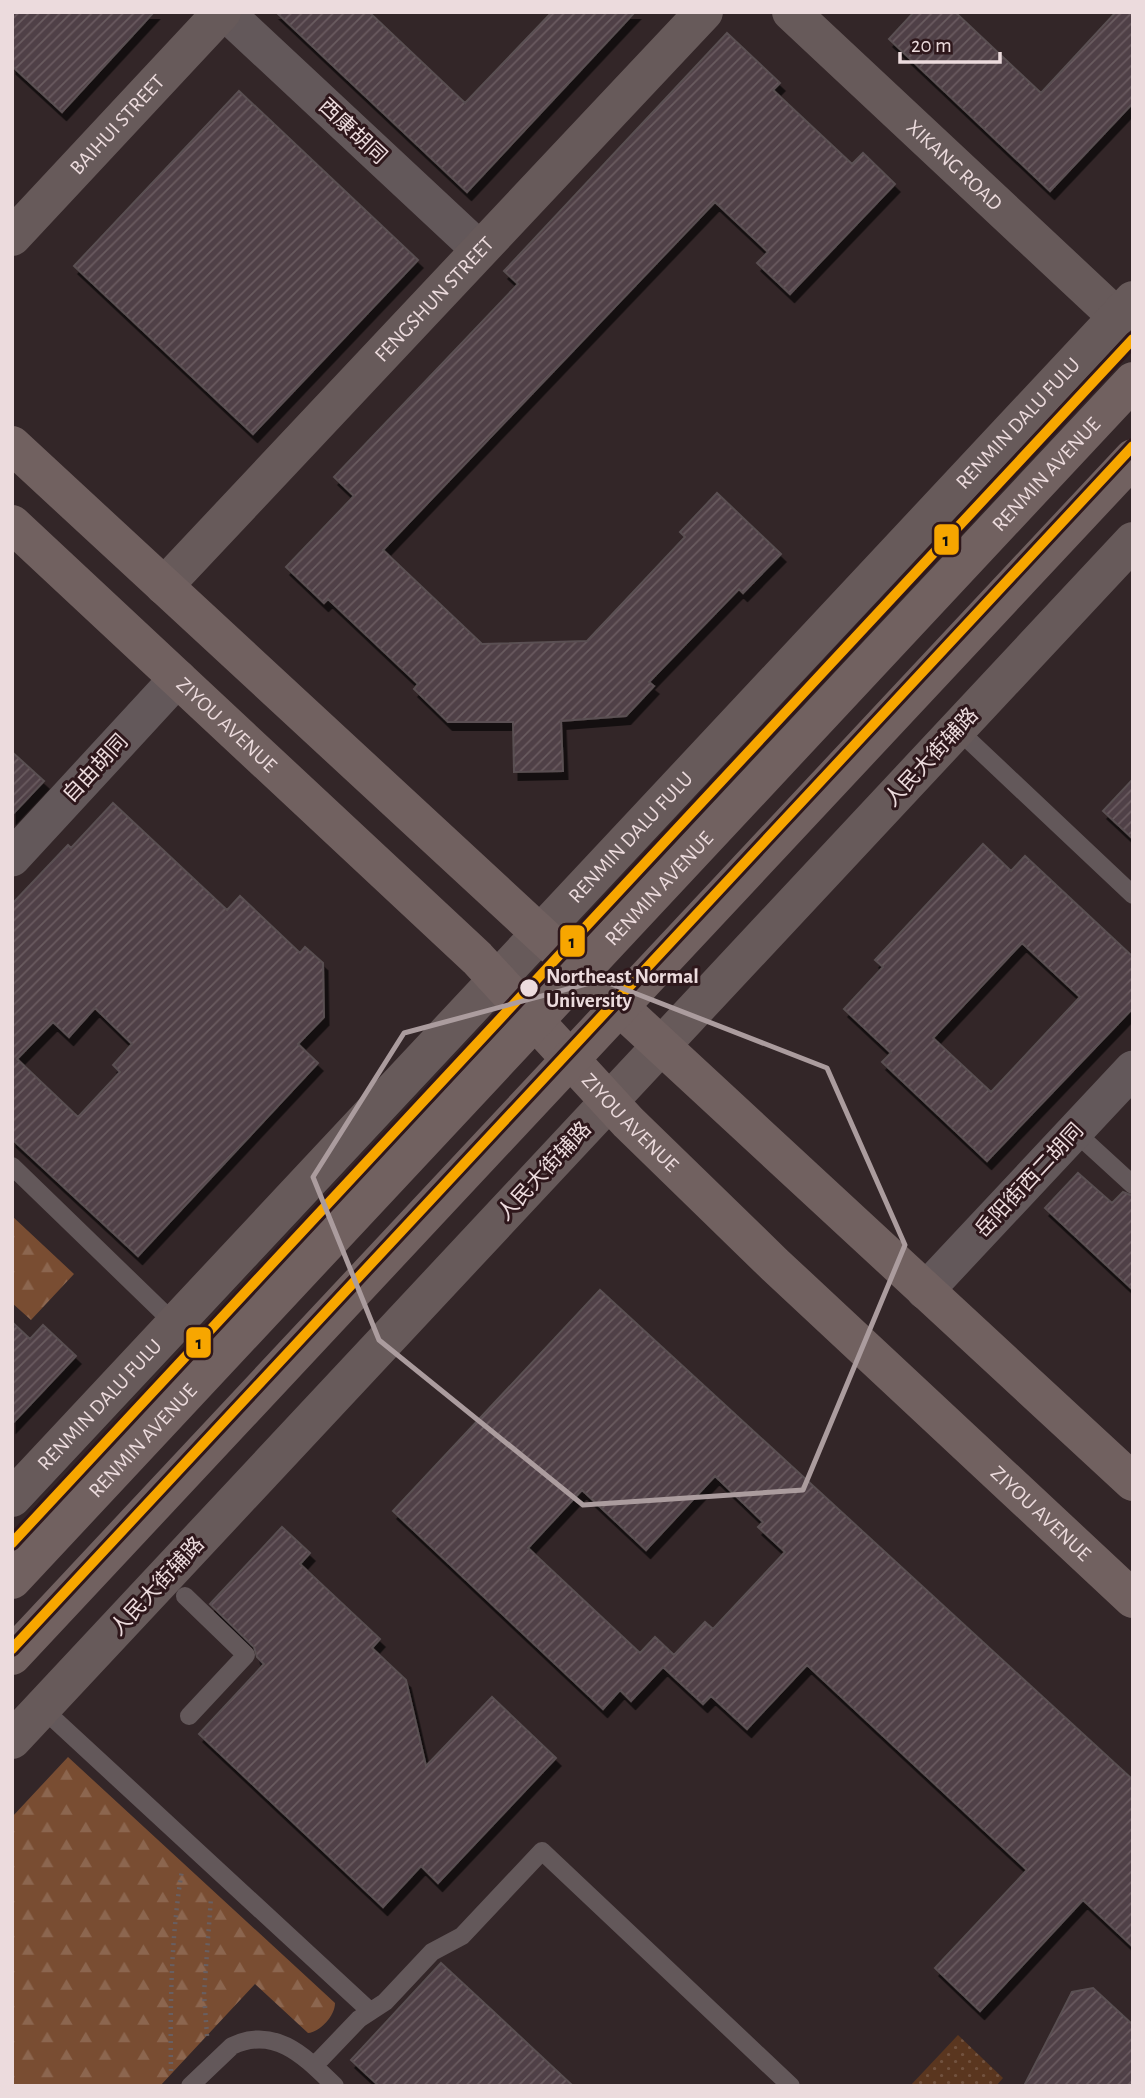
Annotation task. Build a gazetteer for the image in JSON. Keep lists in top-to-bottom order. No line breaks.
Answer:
{"streets":{"main road":["BAIHUI STREET","XIKANG ROAD","FENGSHUN STREET","RENMIN DALU FULU","RENMIN AVENUE","ZIYOU AVENUE","人民大街辅路"],"street":["西康胡同","自由胡同","岳阳街西二胡同"]},"crossings":[["BAIHUI STREET","西康胡同"],["西康胡同","FENGSHUN STREET"],["XIKANG ROAD","RENMIN DALU FULU"],["RENMIN DALU FULU","ZIYOU AVENUE"],["RENMIN AVENUE","ZIYOU AVENUE"],["ZIYOU AVENUE","人民大街辅路"],["ZIYOU AVENUE","自由胡同"]],"places":["Northeast Normal University"],"lines":["transit line 1"],"scale_bar":"20 m"}
